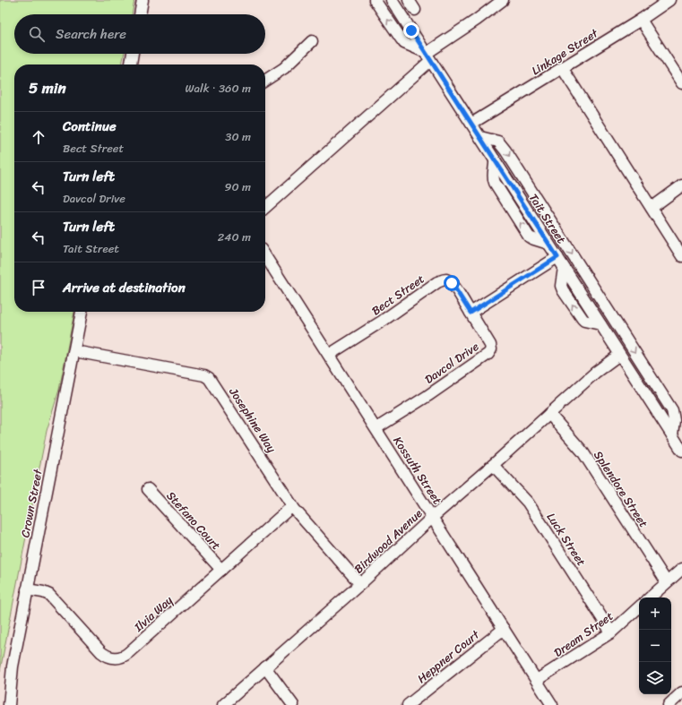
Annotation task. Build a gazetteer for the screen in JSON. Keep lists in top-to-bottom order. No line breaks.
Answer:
{"streets":{"street":["Linkage Street","Tait Street","Bect Street","Davcol Drive","Josephine Way","Kossuth Street","Splendore Street","Crown Street","Stefano Court","Luck Street","Birdwood Avenue","Ilvia Way","Dream Street","Heppner Court"]},"crossings":[["Linkage Street","Tait Street"],["Tait Street","Birdwood Avenue"],["Bect Street","Davcol Drive"],["Bect Street","Kossuth Street"],["Davcol Drive","Kossuth Street"],["Josephine Way","Crown Street"],["Josephine Way","Birdwood Avenue"],["Josephine Way","Ilvia Way"],["Kossuth Street","Birdwood Avenue"],["Kossuth Street","Dream Street"],["Kossuth Street","Heppner Court"],["Splendore Street","Birdwood Avenue"],["Crown Street","Ilvia Way"],["Stefano Court","Ilvia Way"],["Luck Street","Birdwood Avenue"],["Luck Street","Dream Street"]],"page":{"search":"Search here","heading":["5 min","Walk · 360 m"],"list":[["Continue","Bect Street","30 m"],["Turn left","Davcol Drive","90 m"],["Turn left","Tait Street","240 m"],"Arrive at destination"],"map_buttons":["+","−"]}}
